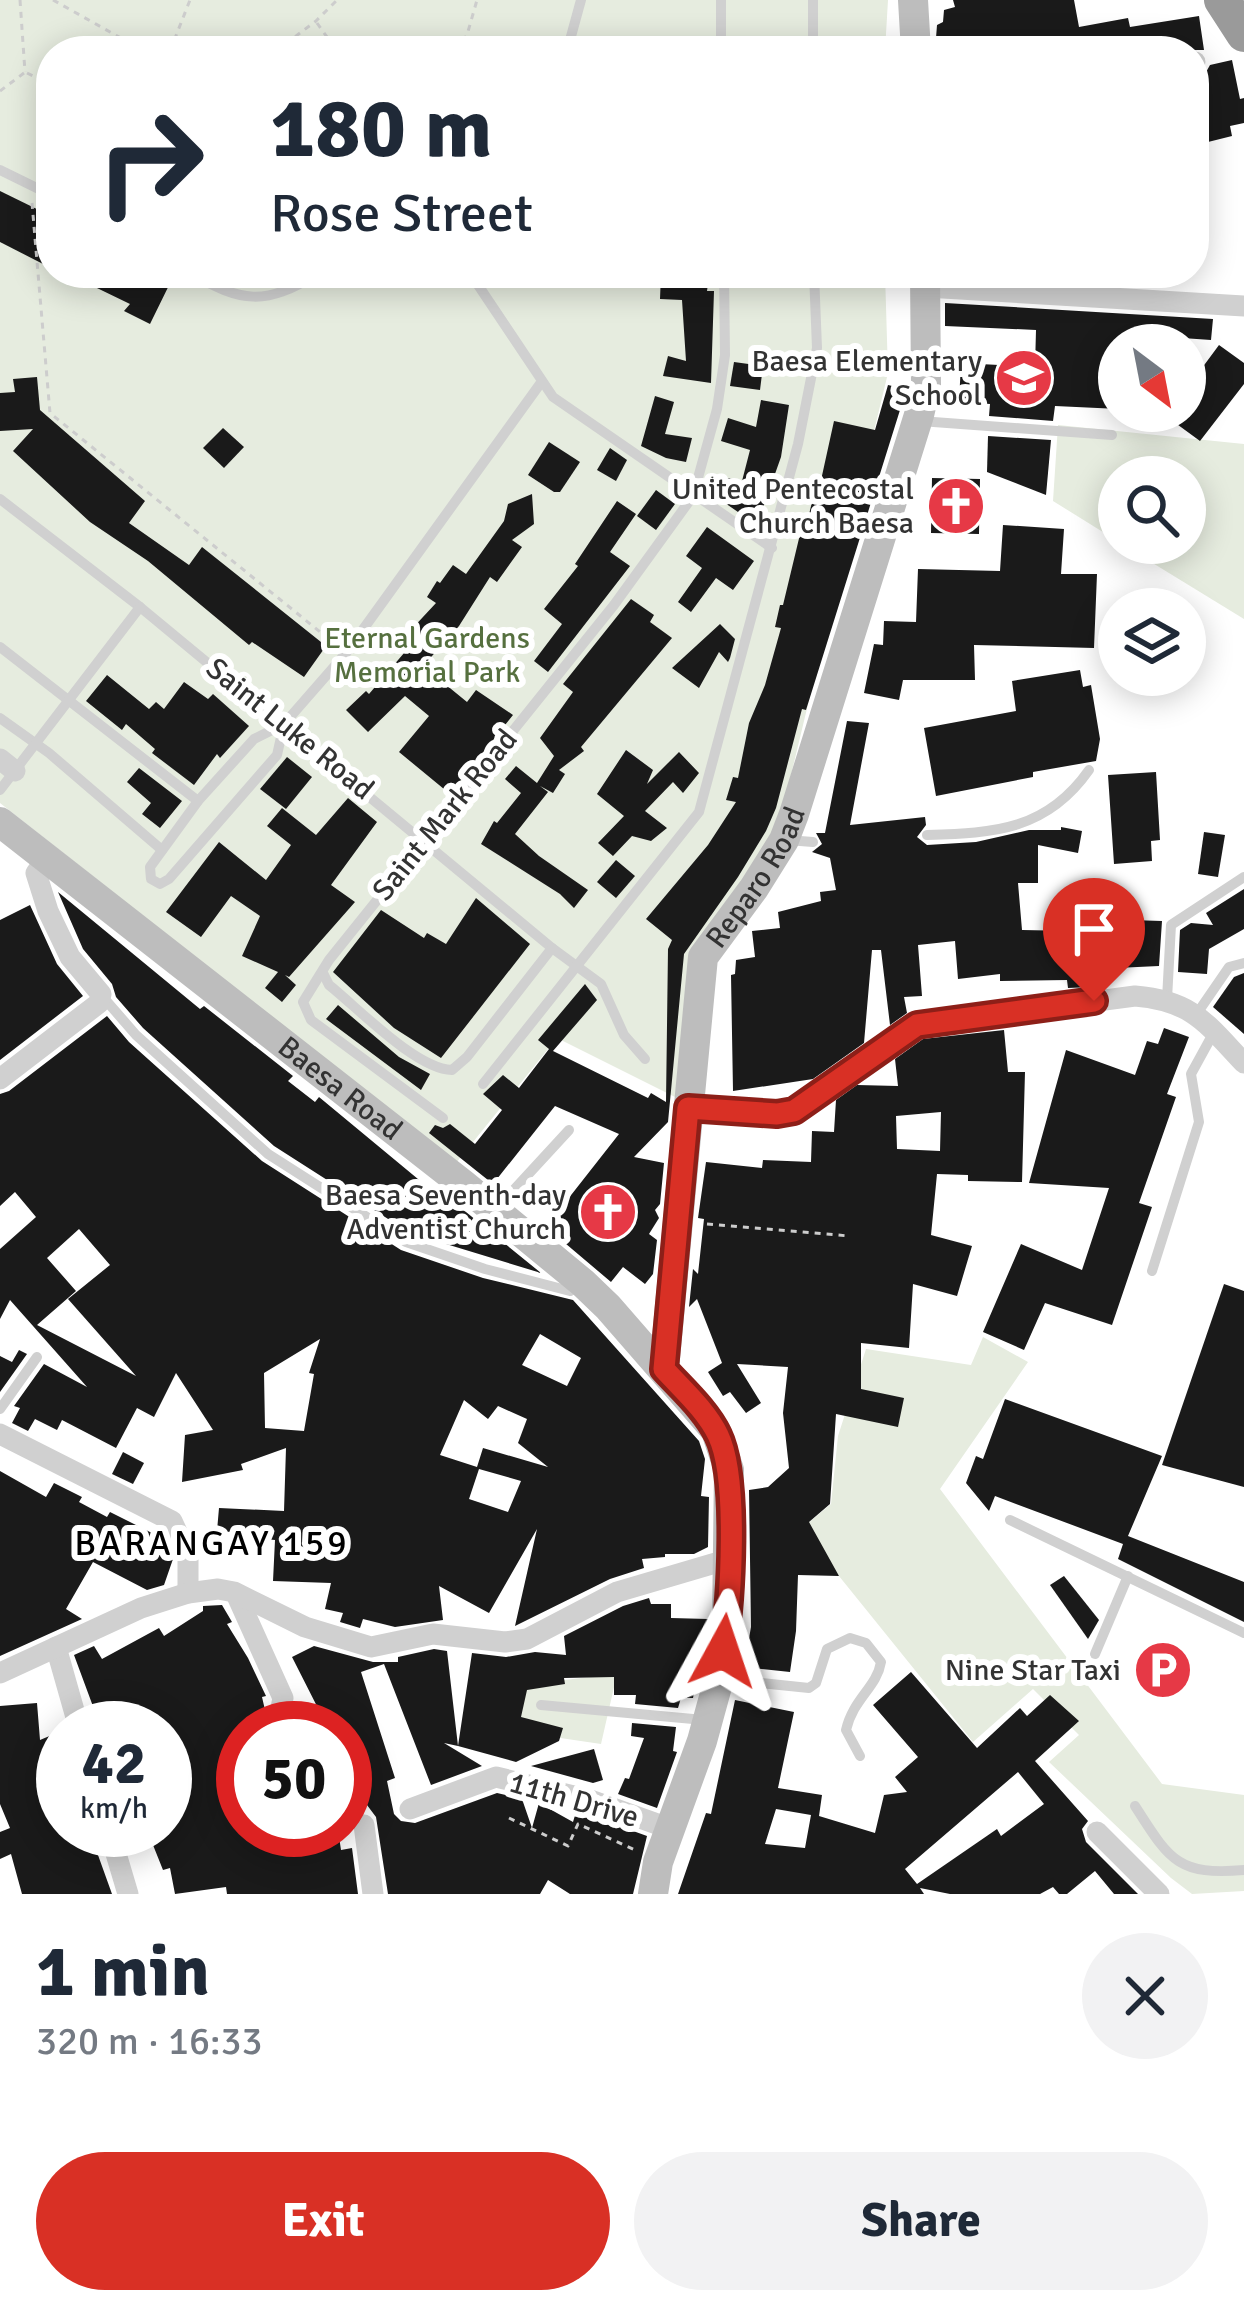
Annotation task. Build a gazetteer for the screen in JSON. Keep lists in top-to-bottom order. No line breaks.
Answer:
{"streets":{"main road":["Reparo Road","Baesa Road"],"street":["11th Drive"],"lane":["Saint Luke Road","Saint Mark Road"]},"crossings":[["Saint Luke Road","Saint Mark Road"],["Reparo Road","Baesa Road"]],"districts":["BARANGAY 159"],"parks":["Eternal Gardens Memorial Park"],"places":{"school or university":["Baesa Elementary School"],"church":["United Pentecostal Church Baesa","Baesa Seventh-day Adventist Church"],"parking":["Nine Star Taxi"]},"north":"bottom right","page":{"turn":["180 m","Rose Street"],"speed":"42 km/h","limit":"50","heading":["1 min","320 m · 16:33"],"buttons":["Exit","Share"]}}
